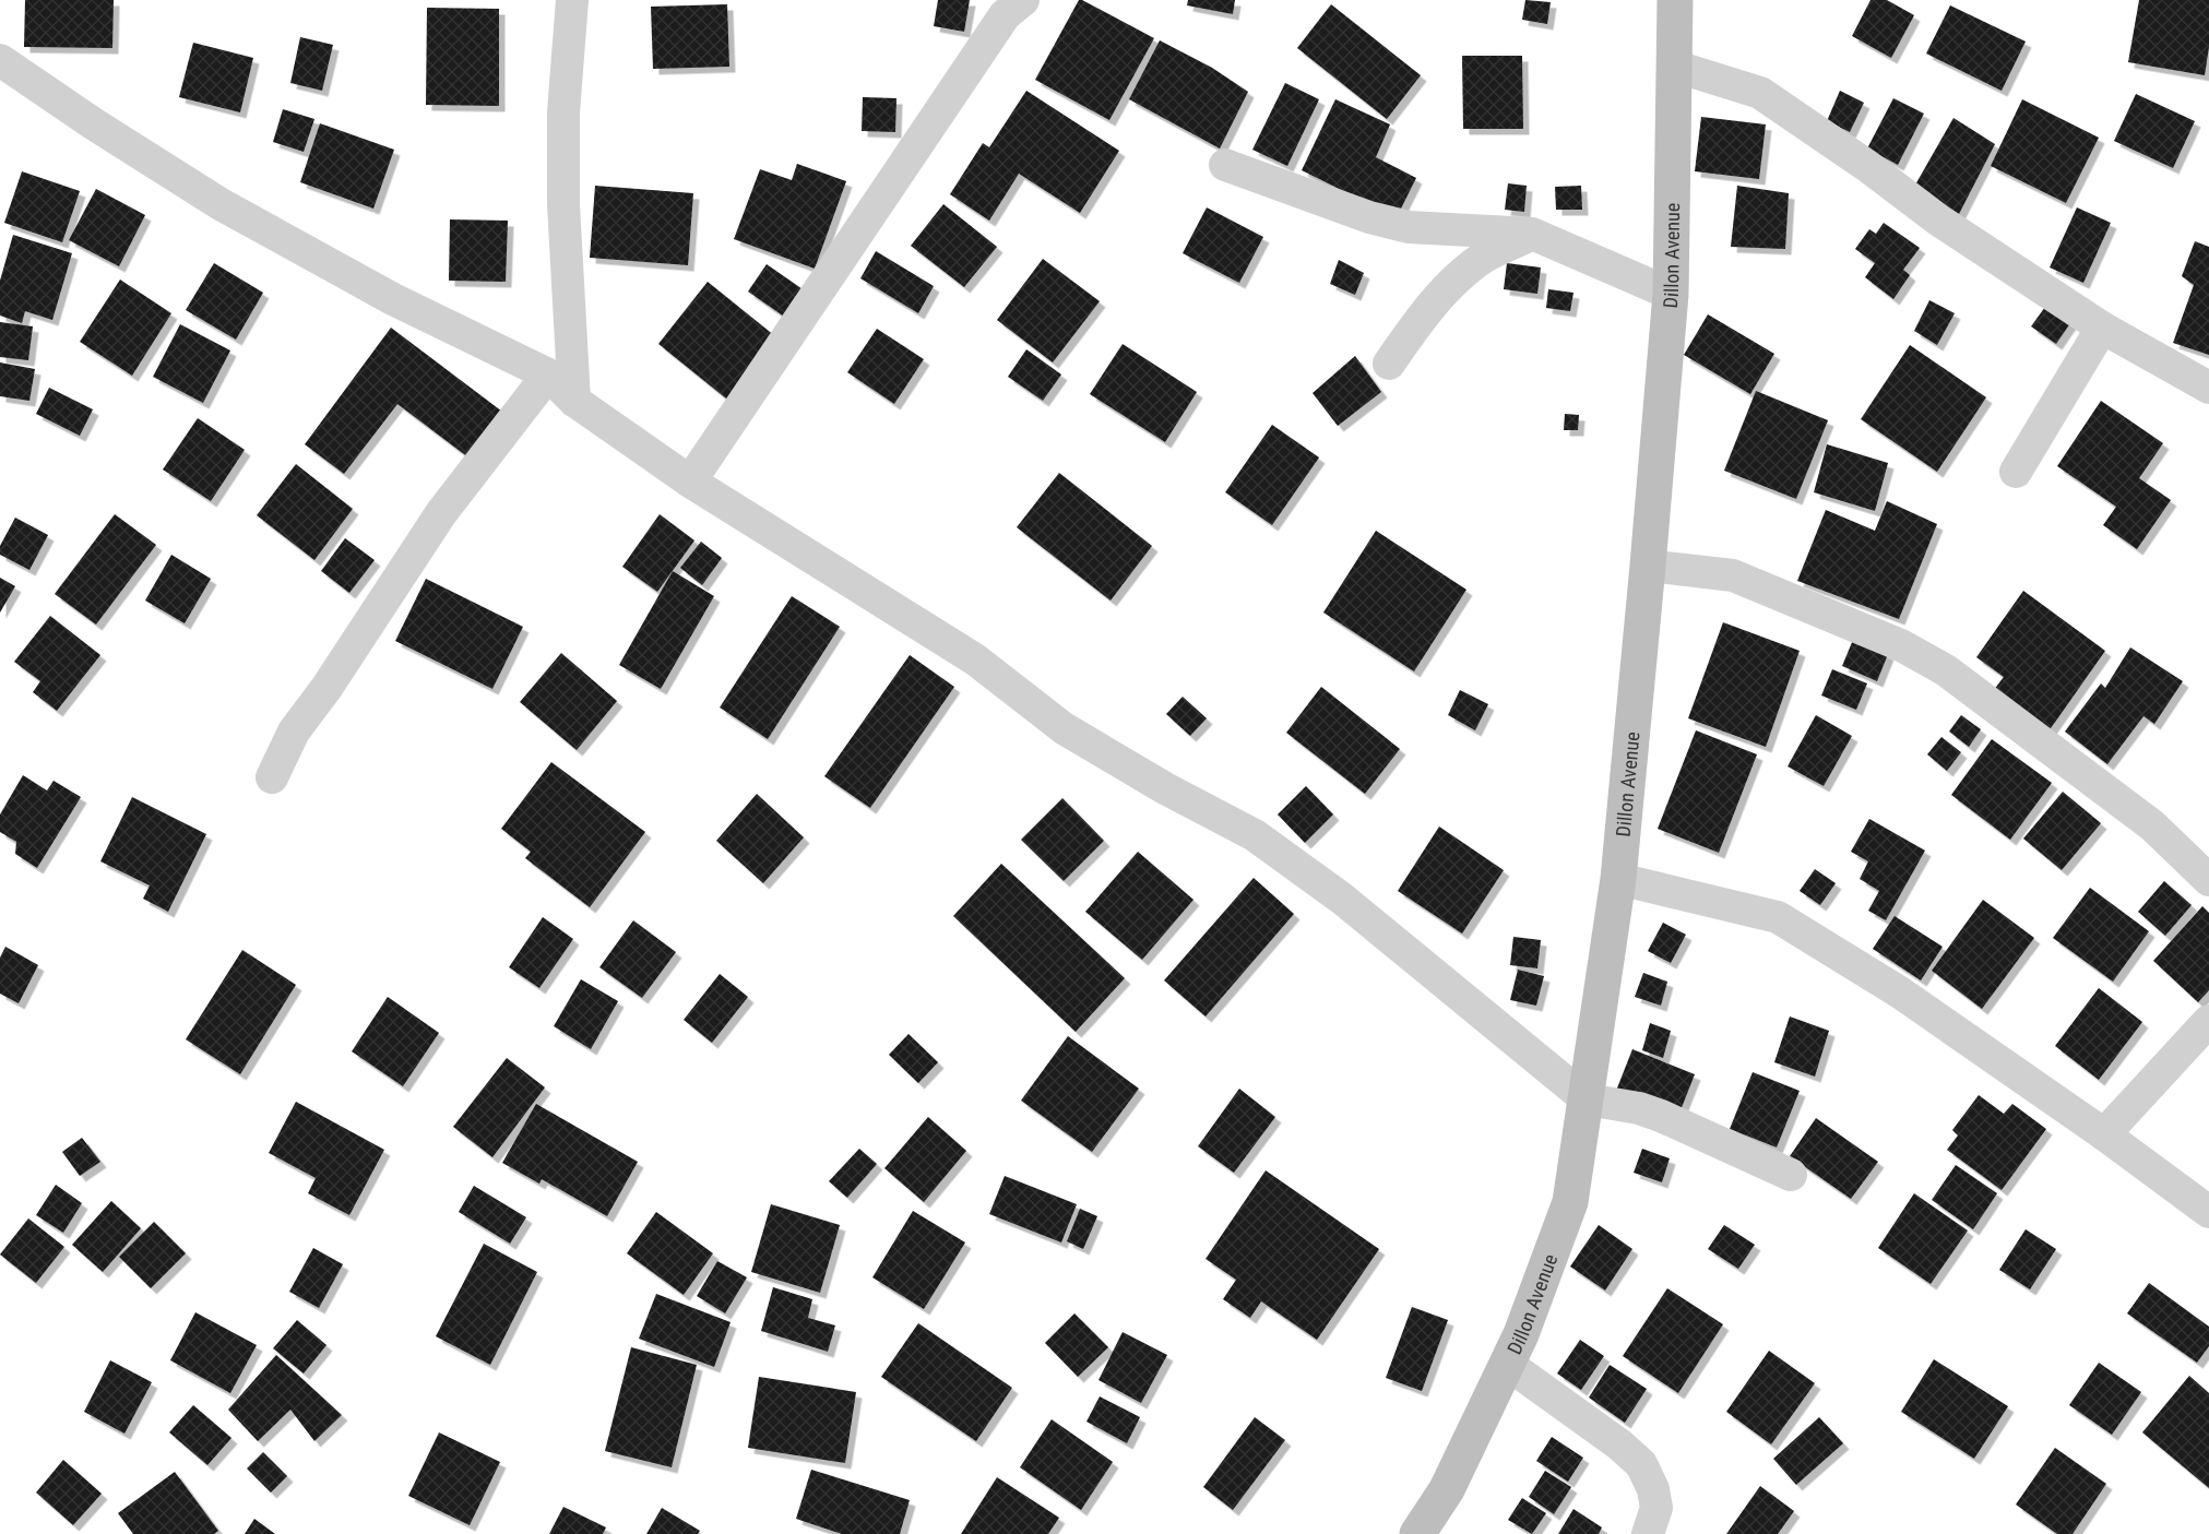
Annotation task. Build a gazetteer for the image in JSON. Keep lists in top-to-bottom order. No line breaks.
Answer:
{"streets":{"street":["Dillon Avenue"]}}
